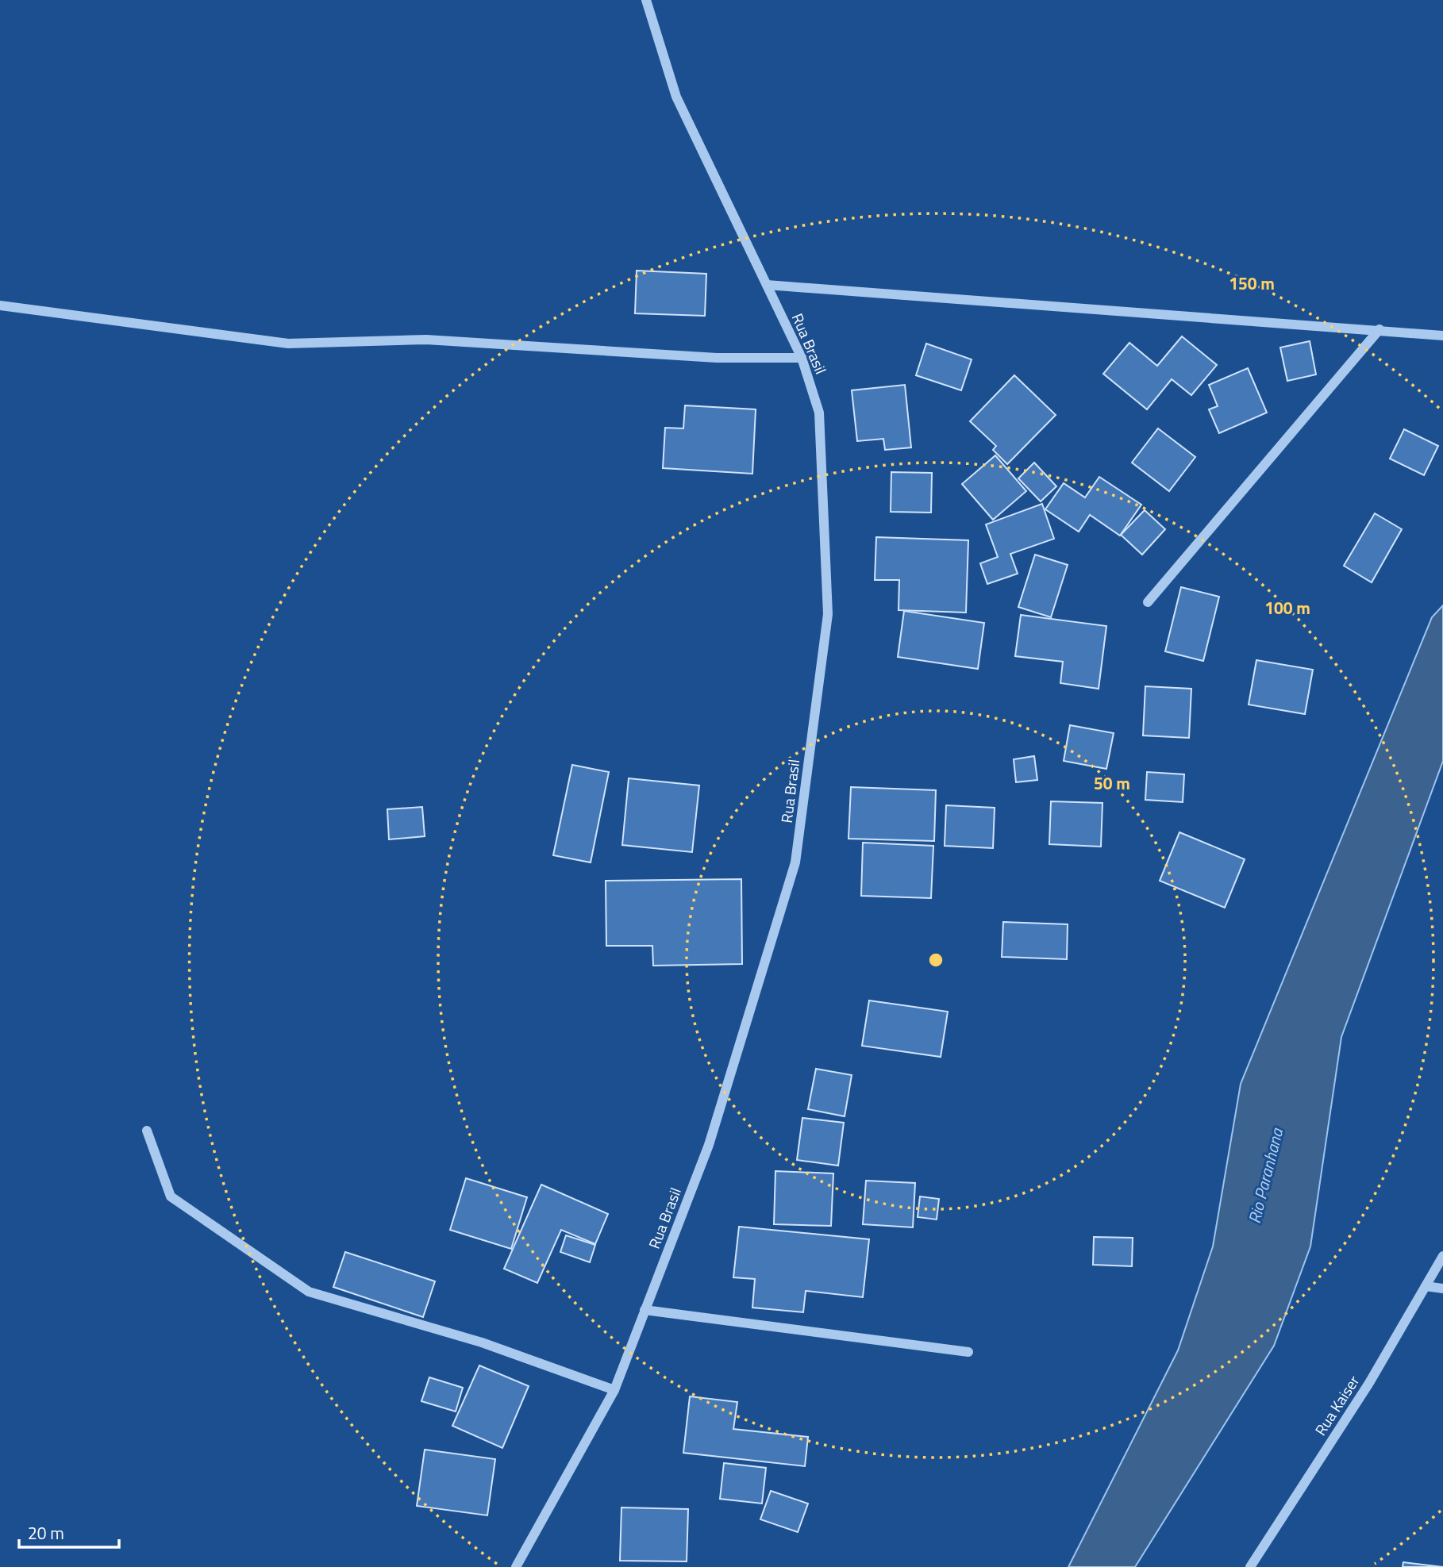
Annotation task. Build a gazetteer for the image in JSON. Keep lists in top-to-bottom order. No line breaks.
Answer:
{"streets":{"street":["Rua Brasil","Rua Kaiser"]},"water":["Rio Paranhana"],"scale_bar":"20 m","rings":["150 m","100 m","50 m"]}
